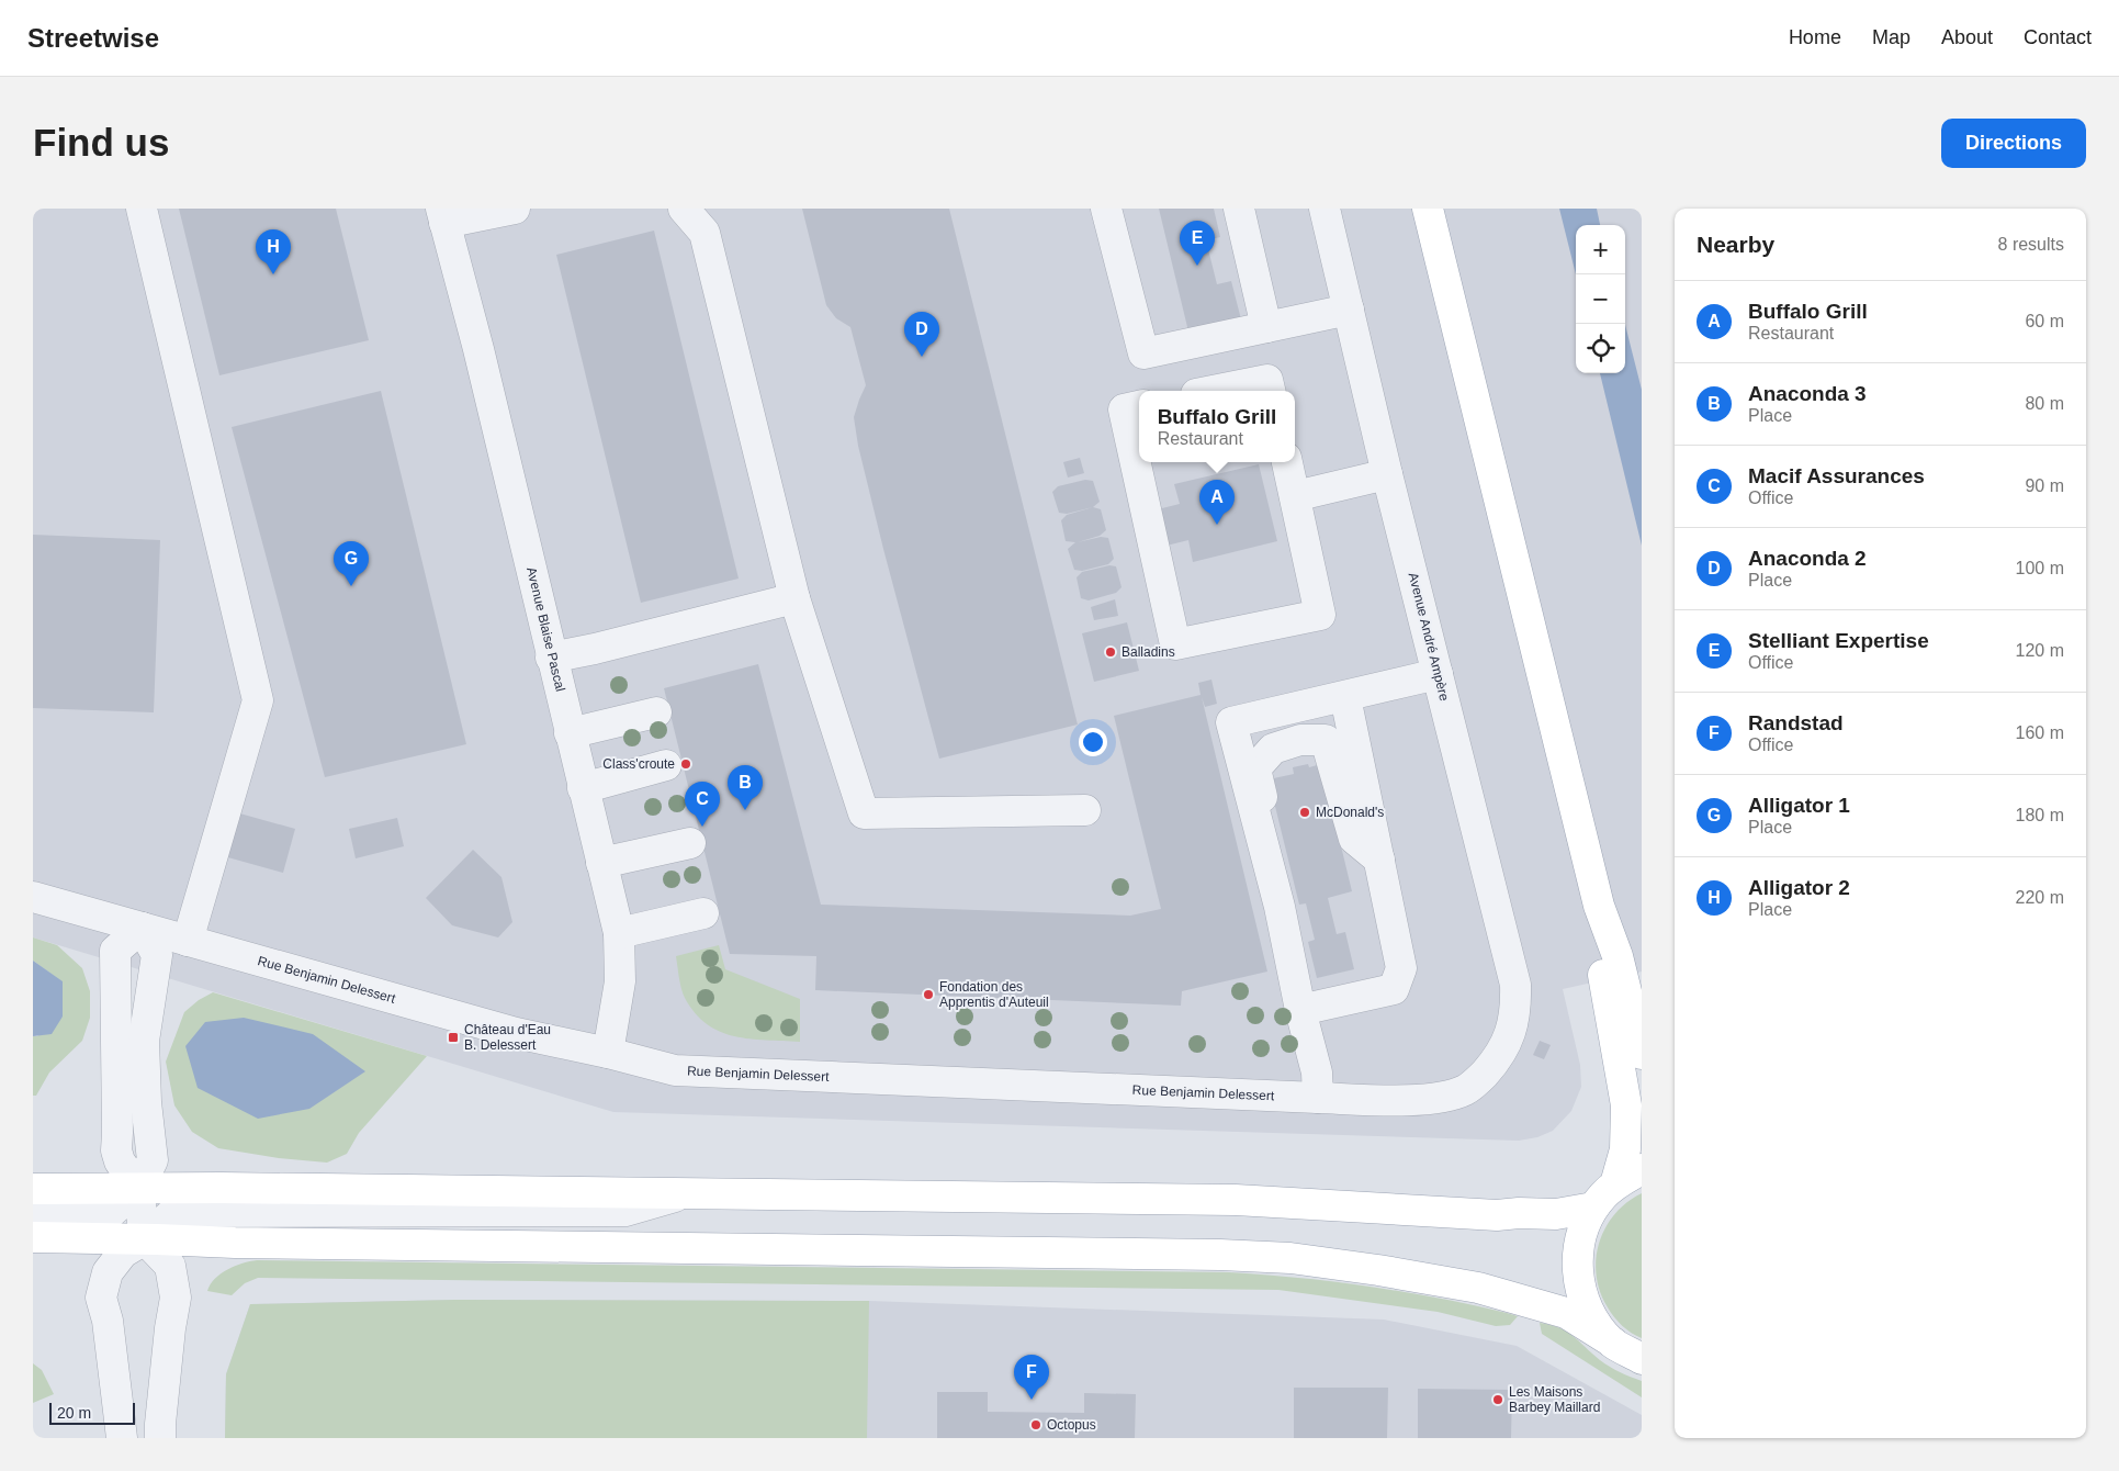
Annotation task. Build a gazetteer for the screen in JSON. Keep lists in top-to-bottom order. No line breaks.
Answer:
{"streets":{"street":["Avenue Blaise Pascal","Avenue André Ampère","Rue Benjamin Delessert"]},"crossings":[["Avenue Blaise Pascal","Rue Benjamin Delessert"],["Avenue André Ampère","Rue Benjamin Delessert"]],"places":{"other":["Balladins","Class'croute","McDonald's","Fondation des Apprentis d'Auteuil","Les Maisons Barbey Maillard","Octopus"],"transit":["Château d'Eau B. Delessert"]},"scale_bar":"20 m","page":{"header":"Streetwise","nav":["Home","Map","About","Contact"],"buttons":"Directions","title":"Find us","heading":["Nearby","8 results"],"pins":["E","H","D","A","G","B","C","F"],"map_buttons":["+","−"],"list":[{"mark":"A","name":"Buffalo Grill","note":"Restaurant","value":"60 m"},{"mark":"B","name":"Anaconda 3","note":"Place","value":"80 m"},{"mark":"C","name":"Macif Assurances","note":"Office","value":"90 m"},{"mark":"D","name":"Anaconda 2","note":"Place","value":"100 m"},{"mark":"E","name":"Stelliant Expertise","note":"Office","value":"120 m"},{"mark":"F","name":"Randstad","note":"Office","value":"160 m"},{"mark":"G","name":"Alligator 1","note":"Place","value":"180 m"},{"mark":"H","name":"Alligator 2","note":"Place","value":"220 m"}],"popup":["Buffalo Grill","Restaurant"],"scale":"20 m"}}
